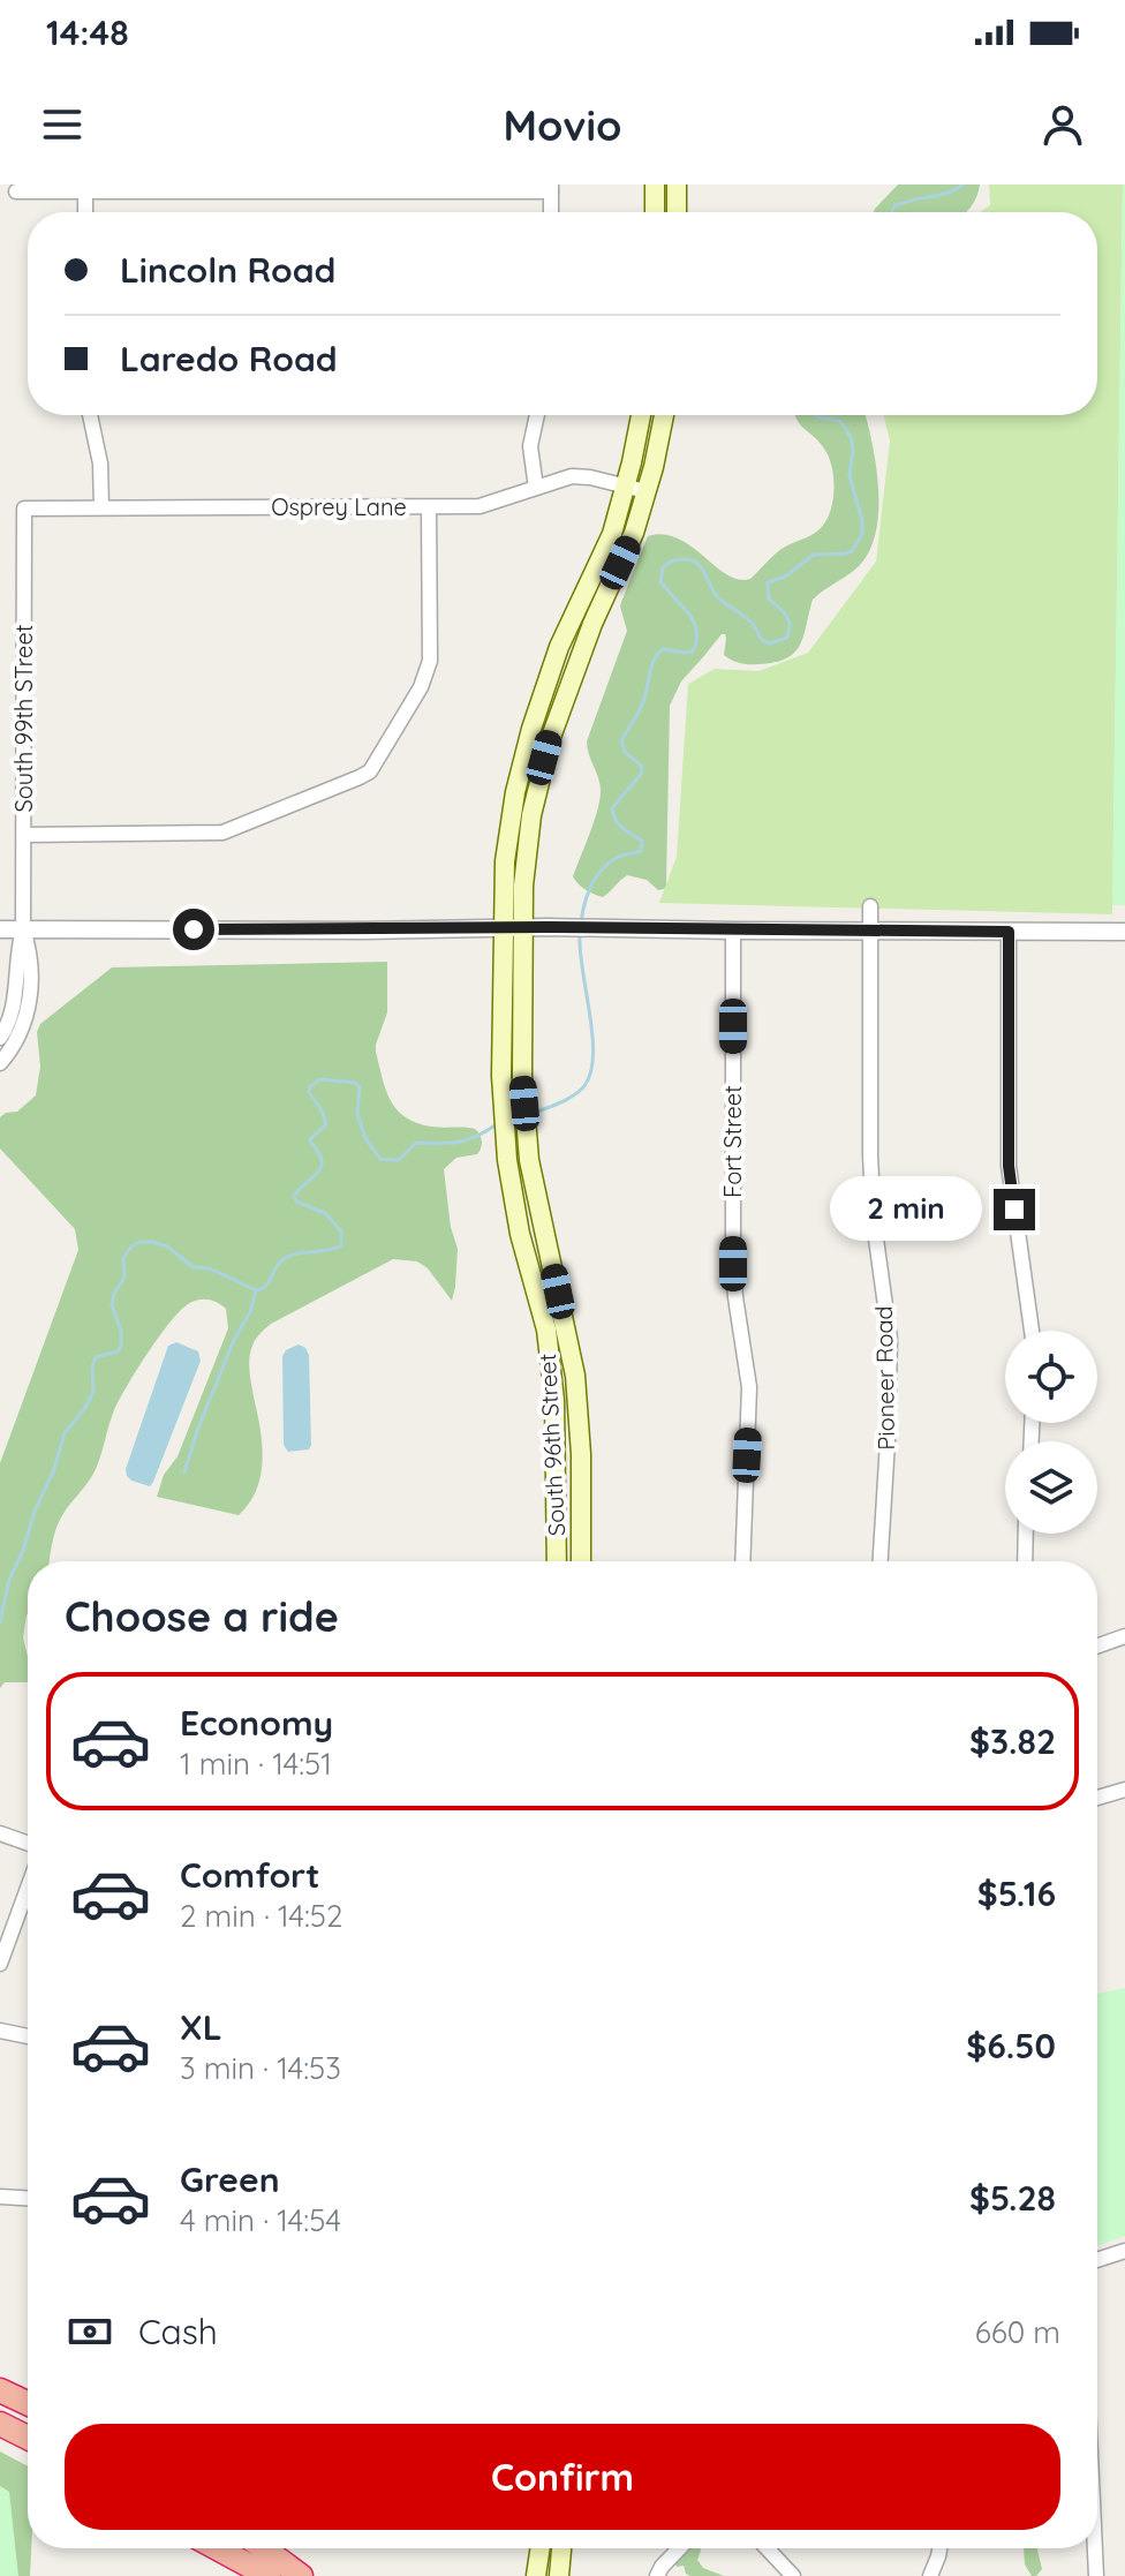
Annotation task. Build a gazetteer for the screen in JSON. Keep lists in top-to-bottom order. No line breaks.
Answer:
{"streets":{"main road":["South 96th Street"],"street":["Osprey Lane","South 99th STreet","Fort Street","Pioneer Road"]},"crossings":[["Osprey Lane","South 99th STreet"],["Osprey Lane","South 96th Street"]],"page":{"status":"14:48","header":"Movio","banner":["Lincoln Road","Laredo Road"],"bubble":"2 min","heading":"Choose a ride","list":[{"name":"Economy","note":"1 min · 14:51","value":"$3.82"},{"name":"Comfort","note":"2 min · 14:52","value":"$5.16"},{"name":"XL","note":"3 min · 14:53","value":"$6.50"},{"name":"Green","note":"4 min · 14:54","value":"$5.28"}],"pay":["Cash","660 m"],"buttons":"Confirm"}}
